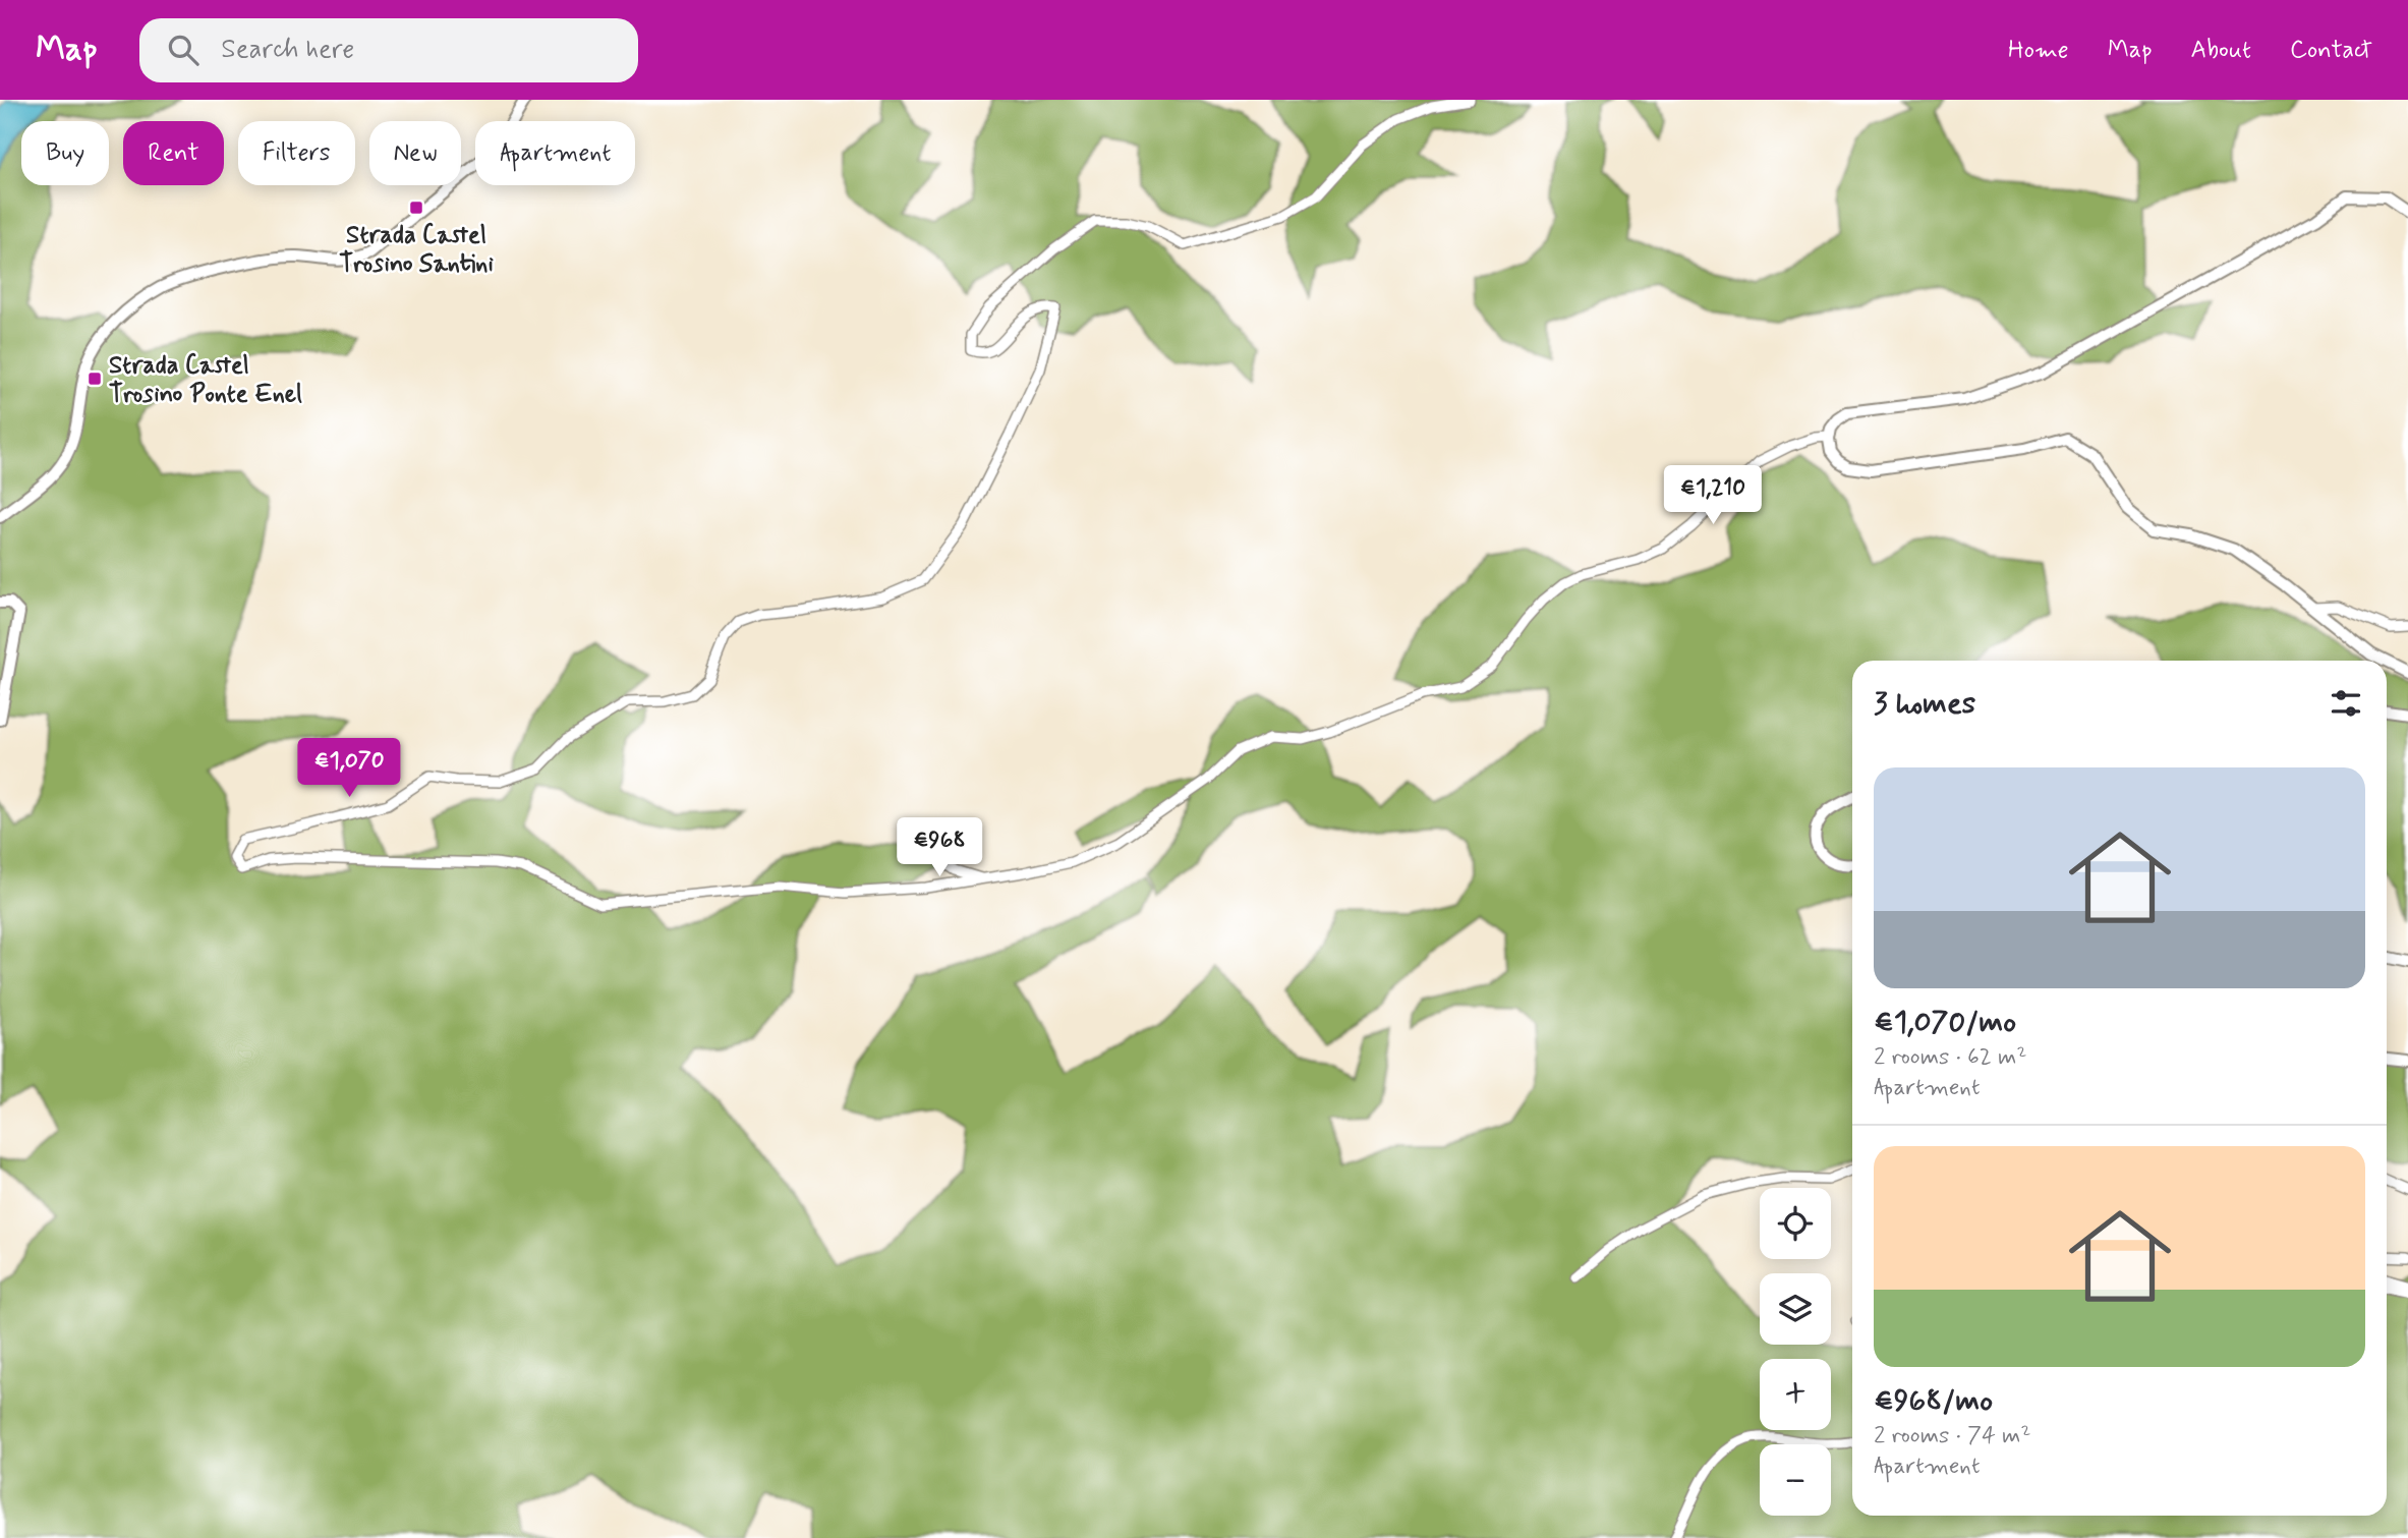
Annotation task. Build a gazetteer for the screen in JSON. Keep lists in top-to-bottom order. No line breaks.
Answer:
{"places":{"transit":["Strada Castel Trosino Santini","Strada Castel Trosino Ponte Enel"]},"page":{"header":"Map","search":"Search here","nav":["Home","Map","About","Contact"],"chip":["Buy","Rent","Filters","New","Apartment"],"price":["€1,210","€1,070","€968"],"heading":"3 homes","list":[{"name":"€1,070/mo","note":"2 rooms · 62 m² · Apartment"},{"name":"€968/mo","note":"2 rooms · 74 m² · Apartment"}],"map_buttons":["+","−"]}}
